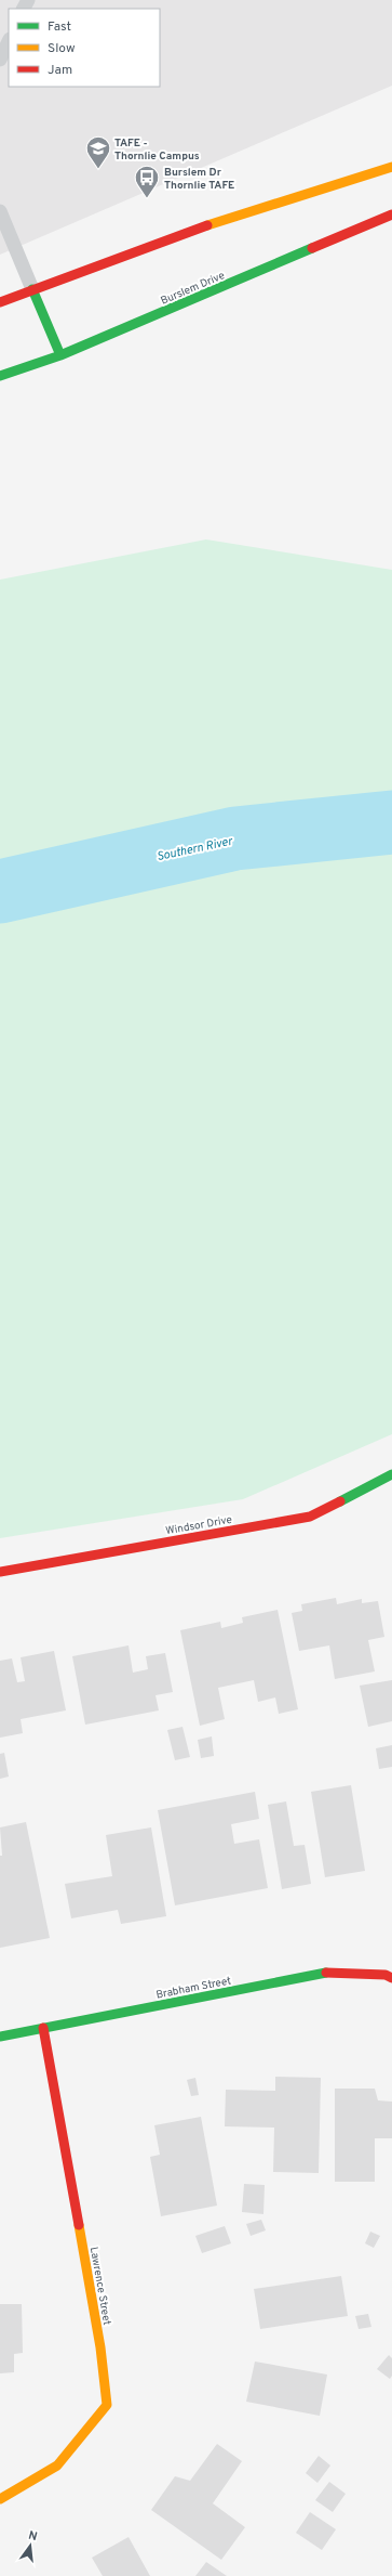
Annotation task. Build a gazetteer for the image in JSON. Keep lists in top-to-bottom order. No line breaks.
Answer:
{"streets":{"street":["Burslem Drive","Windsor Drive","Brabham Street","Lawrence Street"]},"crossings":[["Brabham Street","Lawrence Street"]],"water":["Southern River"],"places":{"school or university":["TAFE - Thornlie Campus"],"bus stop":["Burslem Dr Thornlie TAFE"]},"legend":["Fast","Slow","Jam"],"north":"top"}
